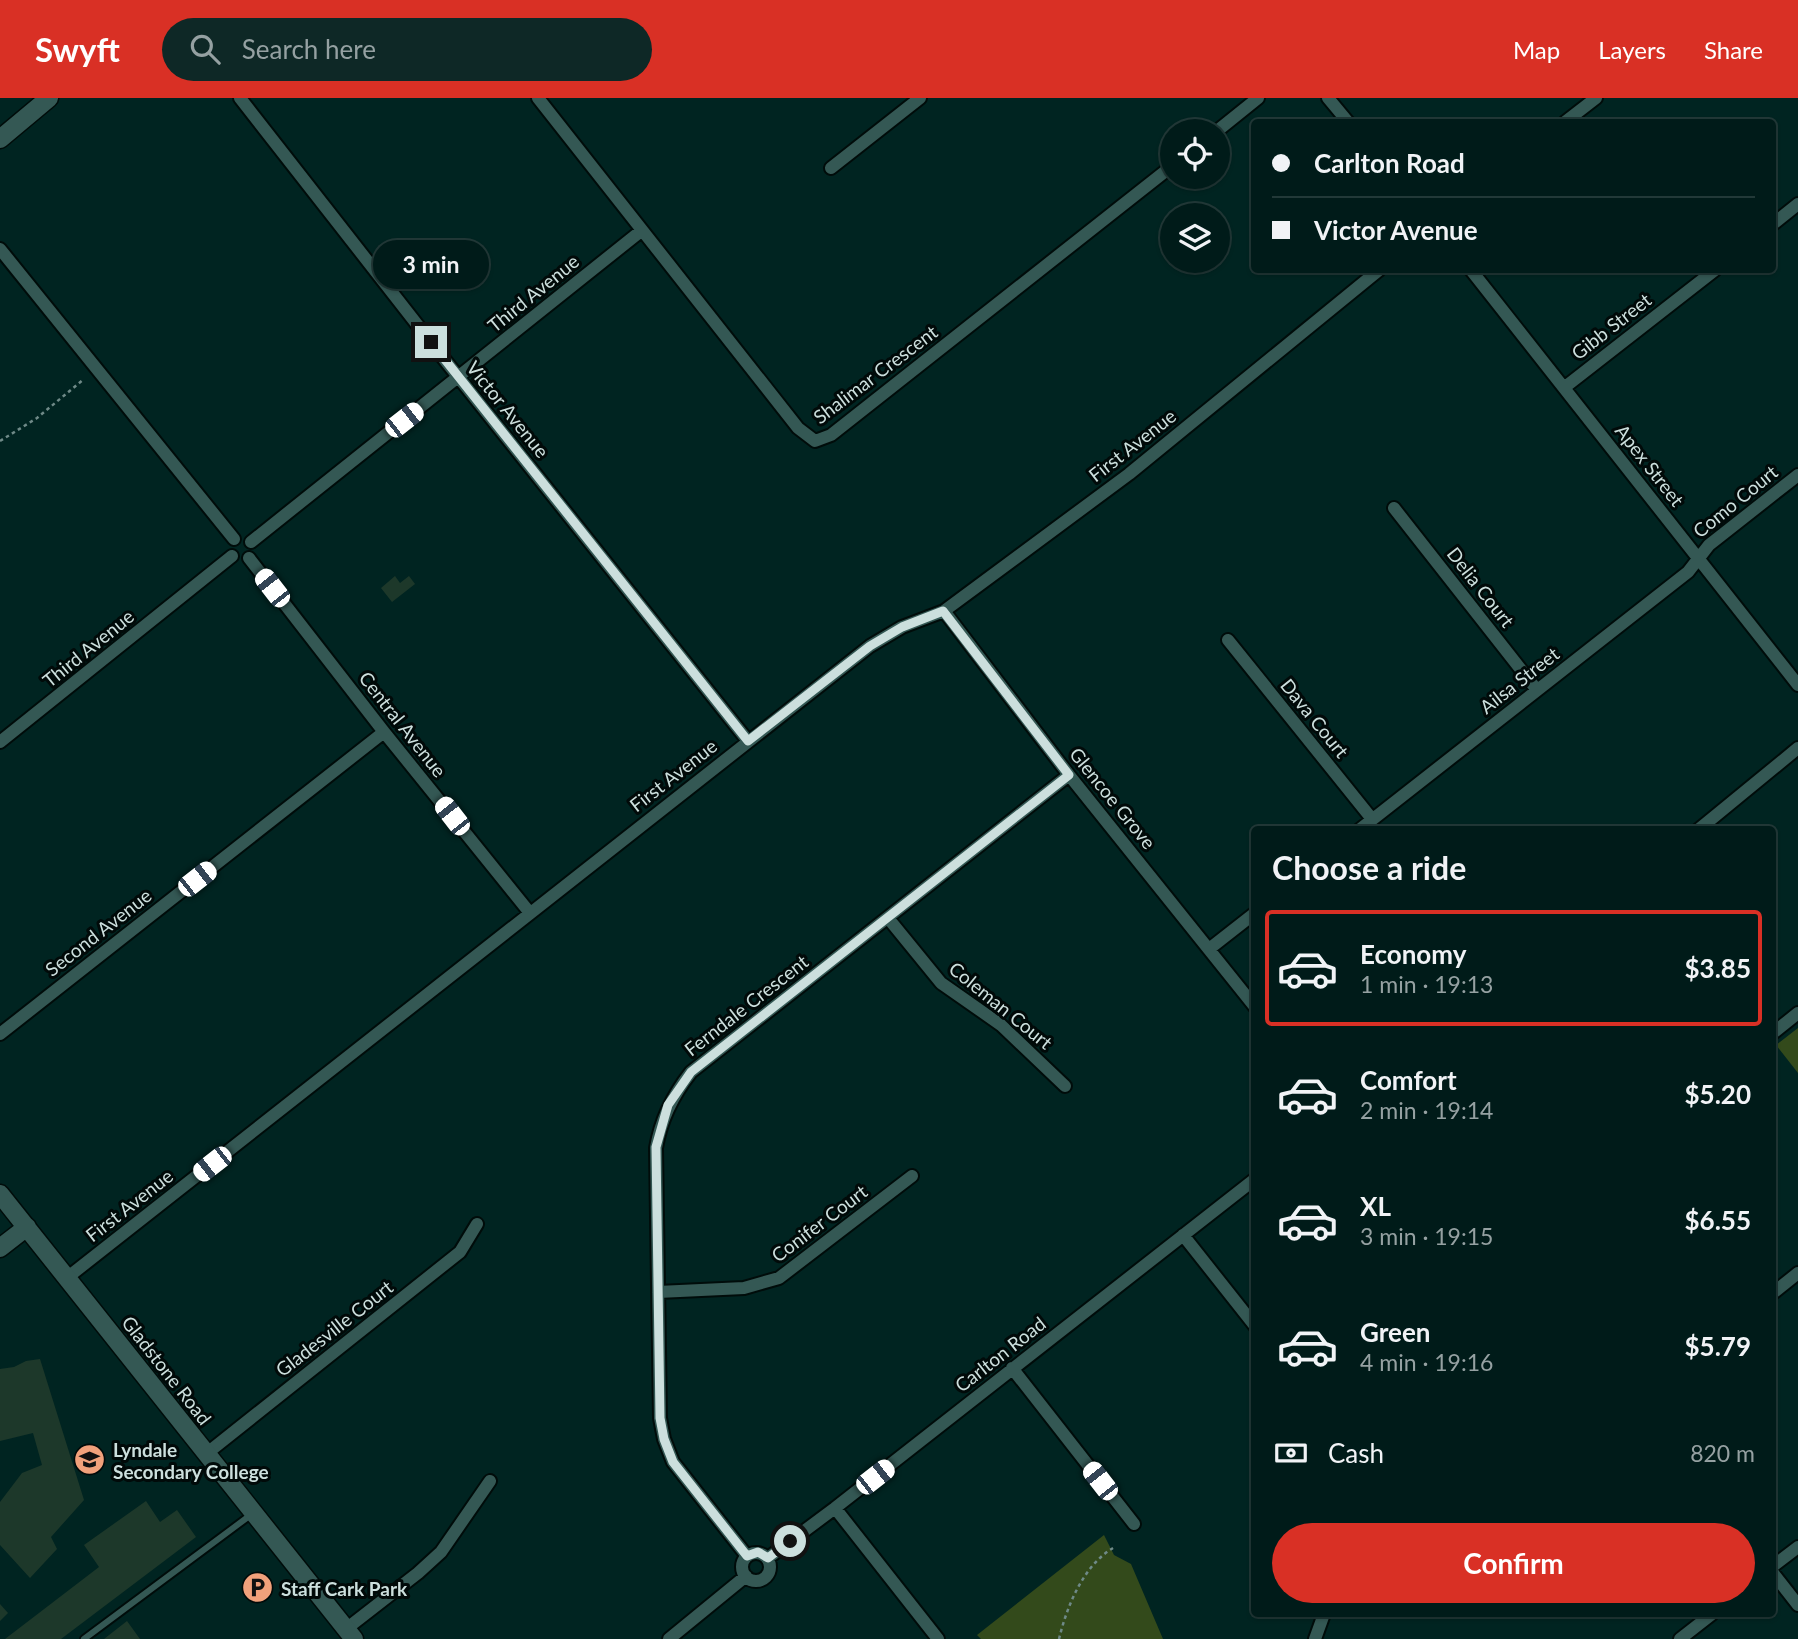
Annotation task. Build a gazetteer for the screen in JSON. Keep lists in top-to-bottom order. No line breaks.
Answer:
{"streets":{"main road":["Gladstone Road"],"street":["Third Avenue","Gibb Street","Shalimar Crescent","Victor Avenue","First Avenue","Apex Street","Como Court","Delia Court","Ailsa Street","Dava Court","Central Avenue","Glencoe Grove","Second Avenue","Ferndale Crescent","Coleman Court","Conifer Court","Gladesville Court","Carlton Road"]},"crossings":[["Third Avenue","Shalimar Crescent"],["Third Avenue","Victor Avenue"],["Third Avenue","Central Avenue"],["Gibb Street","Apex Street"],["Victor Avenue","First Avenue"],["First Avenue","Central Avenue"],["First Avenue","Glencoe Grove"],["First Avenue","Gladstone Road"],["Apex Street","Como Court"],["Apex Street","Ailsa Street"],["Como Court","Ailsa Street"],["Delia Court","Ailsa Street"],["Ailsa Street","Dava Court"],["Central Avenue","Second Avenue"],["Glencoe Grove","Ferndale Crescent"],["Ferndale Crescent","Coleman Court"],["Ferndale Crescent","Conifer Court"],["Ferndale Crescent","Carlton Road"],["Gladesville Court","Gladstone Road"]],"places":{"school or university":["Lyndale Secondary College"],"parking":["Staff Cark Park"]},"page":{"header":"Swyft","search":"Search here","nav":["Map","Layers","Share"],"banner":["Carlton Road","Victor Avenue"],"bubble":"3 min","heading":"Choose a ride","list":[{"name":"Economy","note":"1 min · 19:13","value":"$3.85"},{"name":"Comfort","note":"2 min · 19:14","value":"$5.20"},{"name":"XL","note":"3 min · 19:15","value":"$6.55"},{"name":"Green","note":"4 min · 19:16","value":"$5.79"}],"pay":["Cash","820 m"],"buttons":"Confirm"}}
